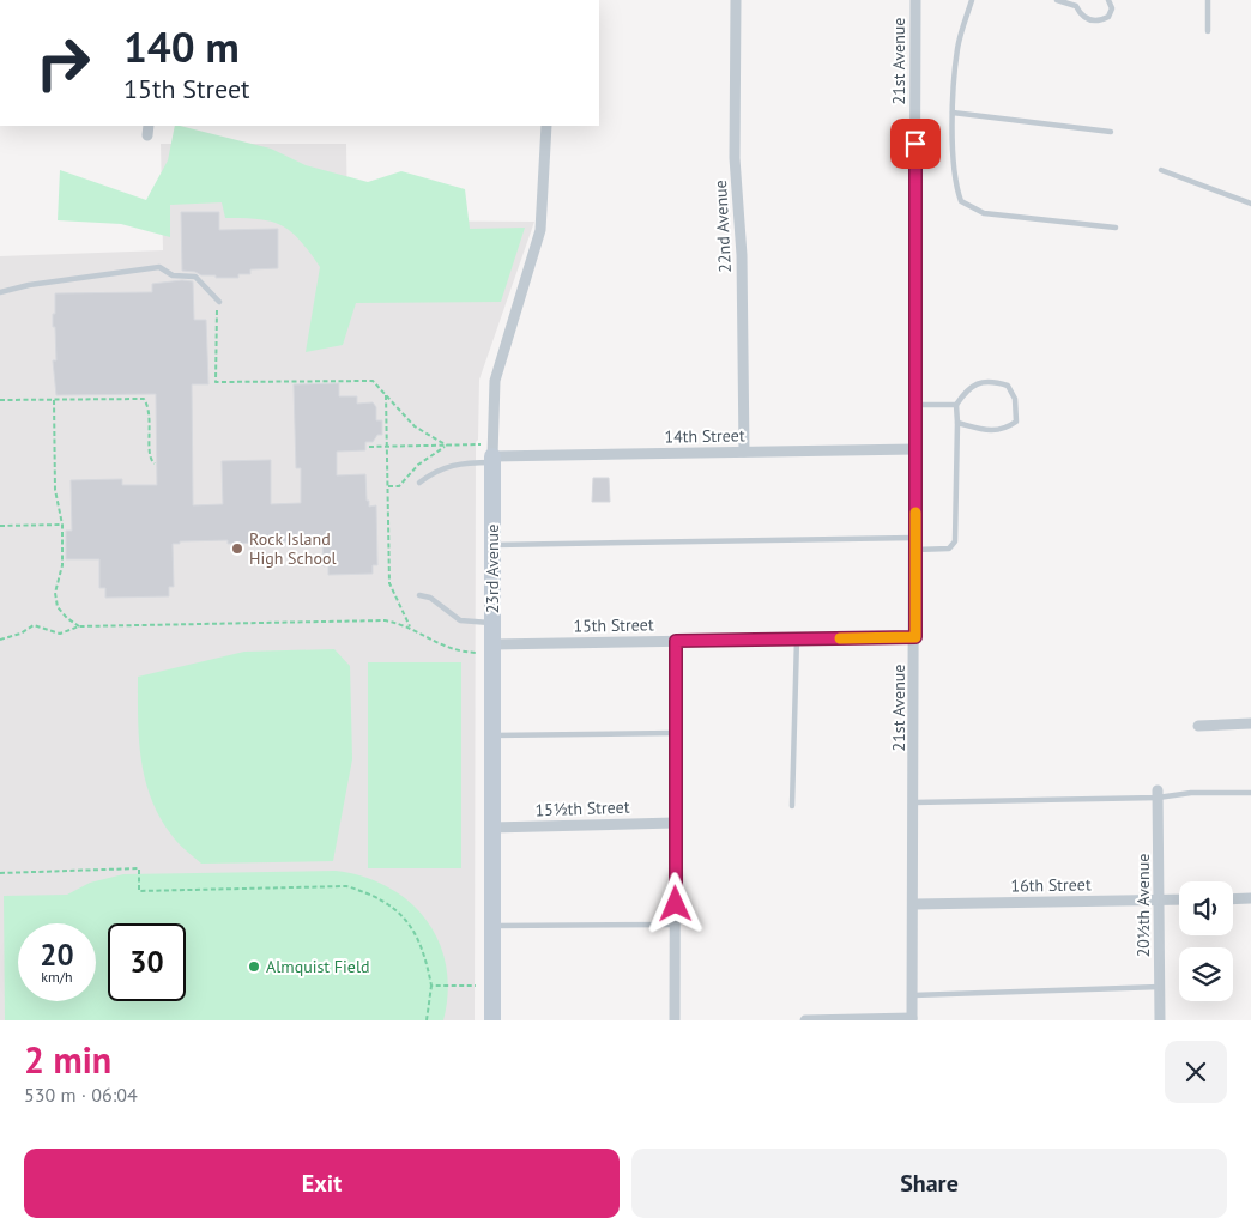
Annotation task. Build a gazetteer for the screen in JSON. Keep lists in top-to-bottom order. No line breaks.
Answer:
{"streets":{"street":["21st Avenue","22nd Avenue","14th Street","23rd Avenue","15th Street","15½th Street","16th Street","20½th Avenue"]},"crossings":[["21st Avenue","14th Street"],["21st Avenue","15th Street"],["21st Avenue","16th Street"],["22nd Avenue","14th Street"],["14th Street","23rd Avenue"],["23rd Avenue","15th Street"],["23rd Avenue","15½th Street"],["16th Street","20½th Avenue"]],"places":["Rock Island High School","Almquist Field"],"page":{"turn":["140 m","15th Street"],"speed":"20 km/h","limit":"30","heading":["2 min","530 m · 06:04"],"buttons":["Exit","Share"]}}
